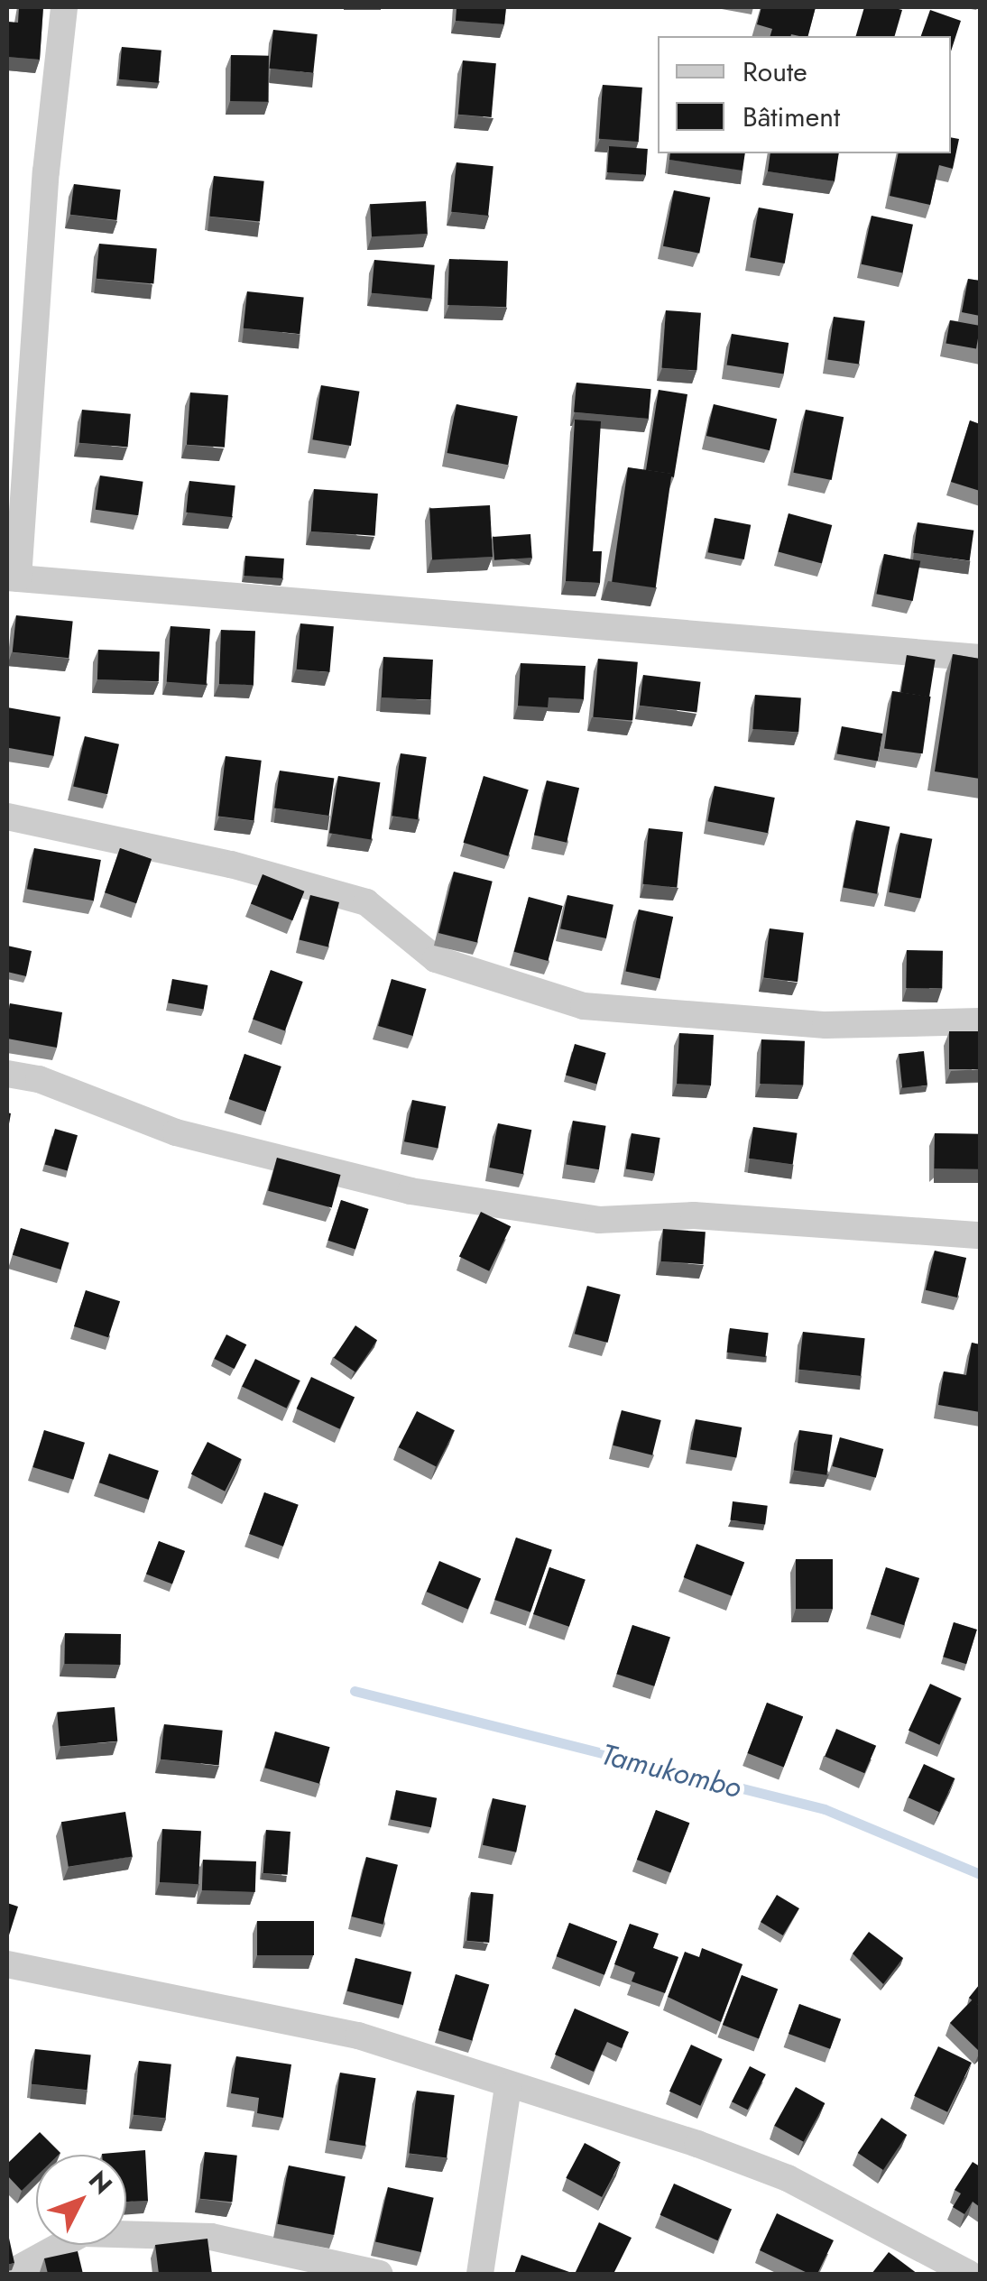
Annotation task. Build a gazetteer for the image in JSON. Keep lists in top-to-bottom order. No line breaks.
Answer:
{"water":["Tamukombo"],"legend":["Route","Bâtiment"],"north":"top right"}
